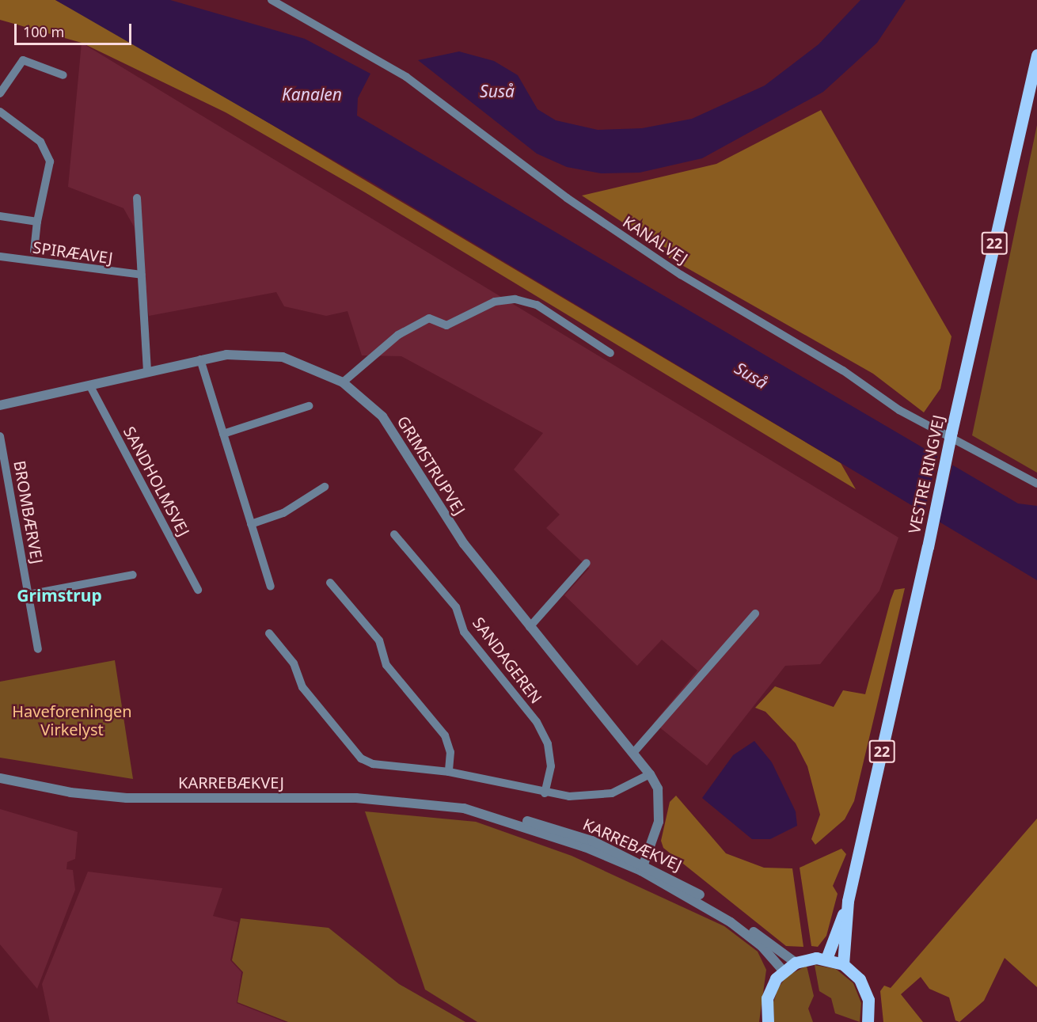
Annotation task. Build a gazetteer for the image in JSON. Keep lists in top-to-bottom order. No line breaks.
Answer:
{"streets":{"main road":["22","VESTRE RINGVEJ"],"street":["KANALVEJ","SPIRÆAVEJ","GRIMSTRUPVEJ","SANDHOLMSVEJ","BROMBÆRVEJ","SANDAGEREN","KARREBÆKVEJ"]},"crossings":[["GRIMSTRUPVEJ","SANDHOLMSVEJ"],["GRIMSTRUPVEJ","KARREBÆKVEJ"]],"districts":["Grimstrup"],"water":["Suså","Kanalen"],"parks":["Haveforeningen Virkelyst"],"scale_bar":"100 m"}
